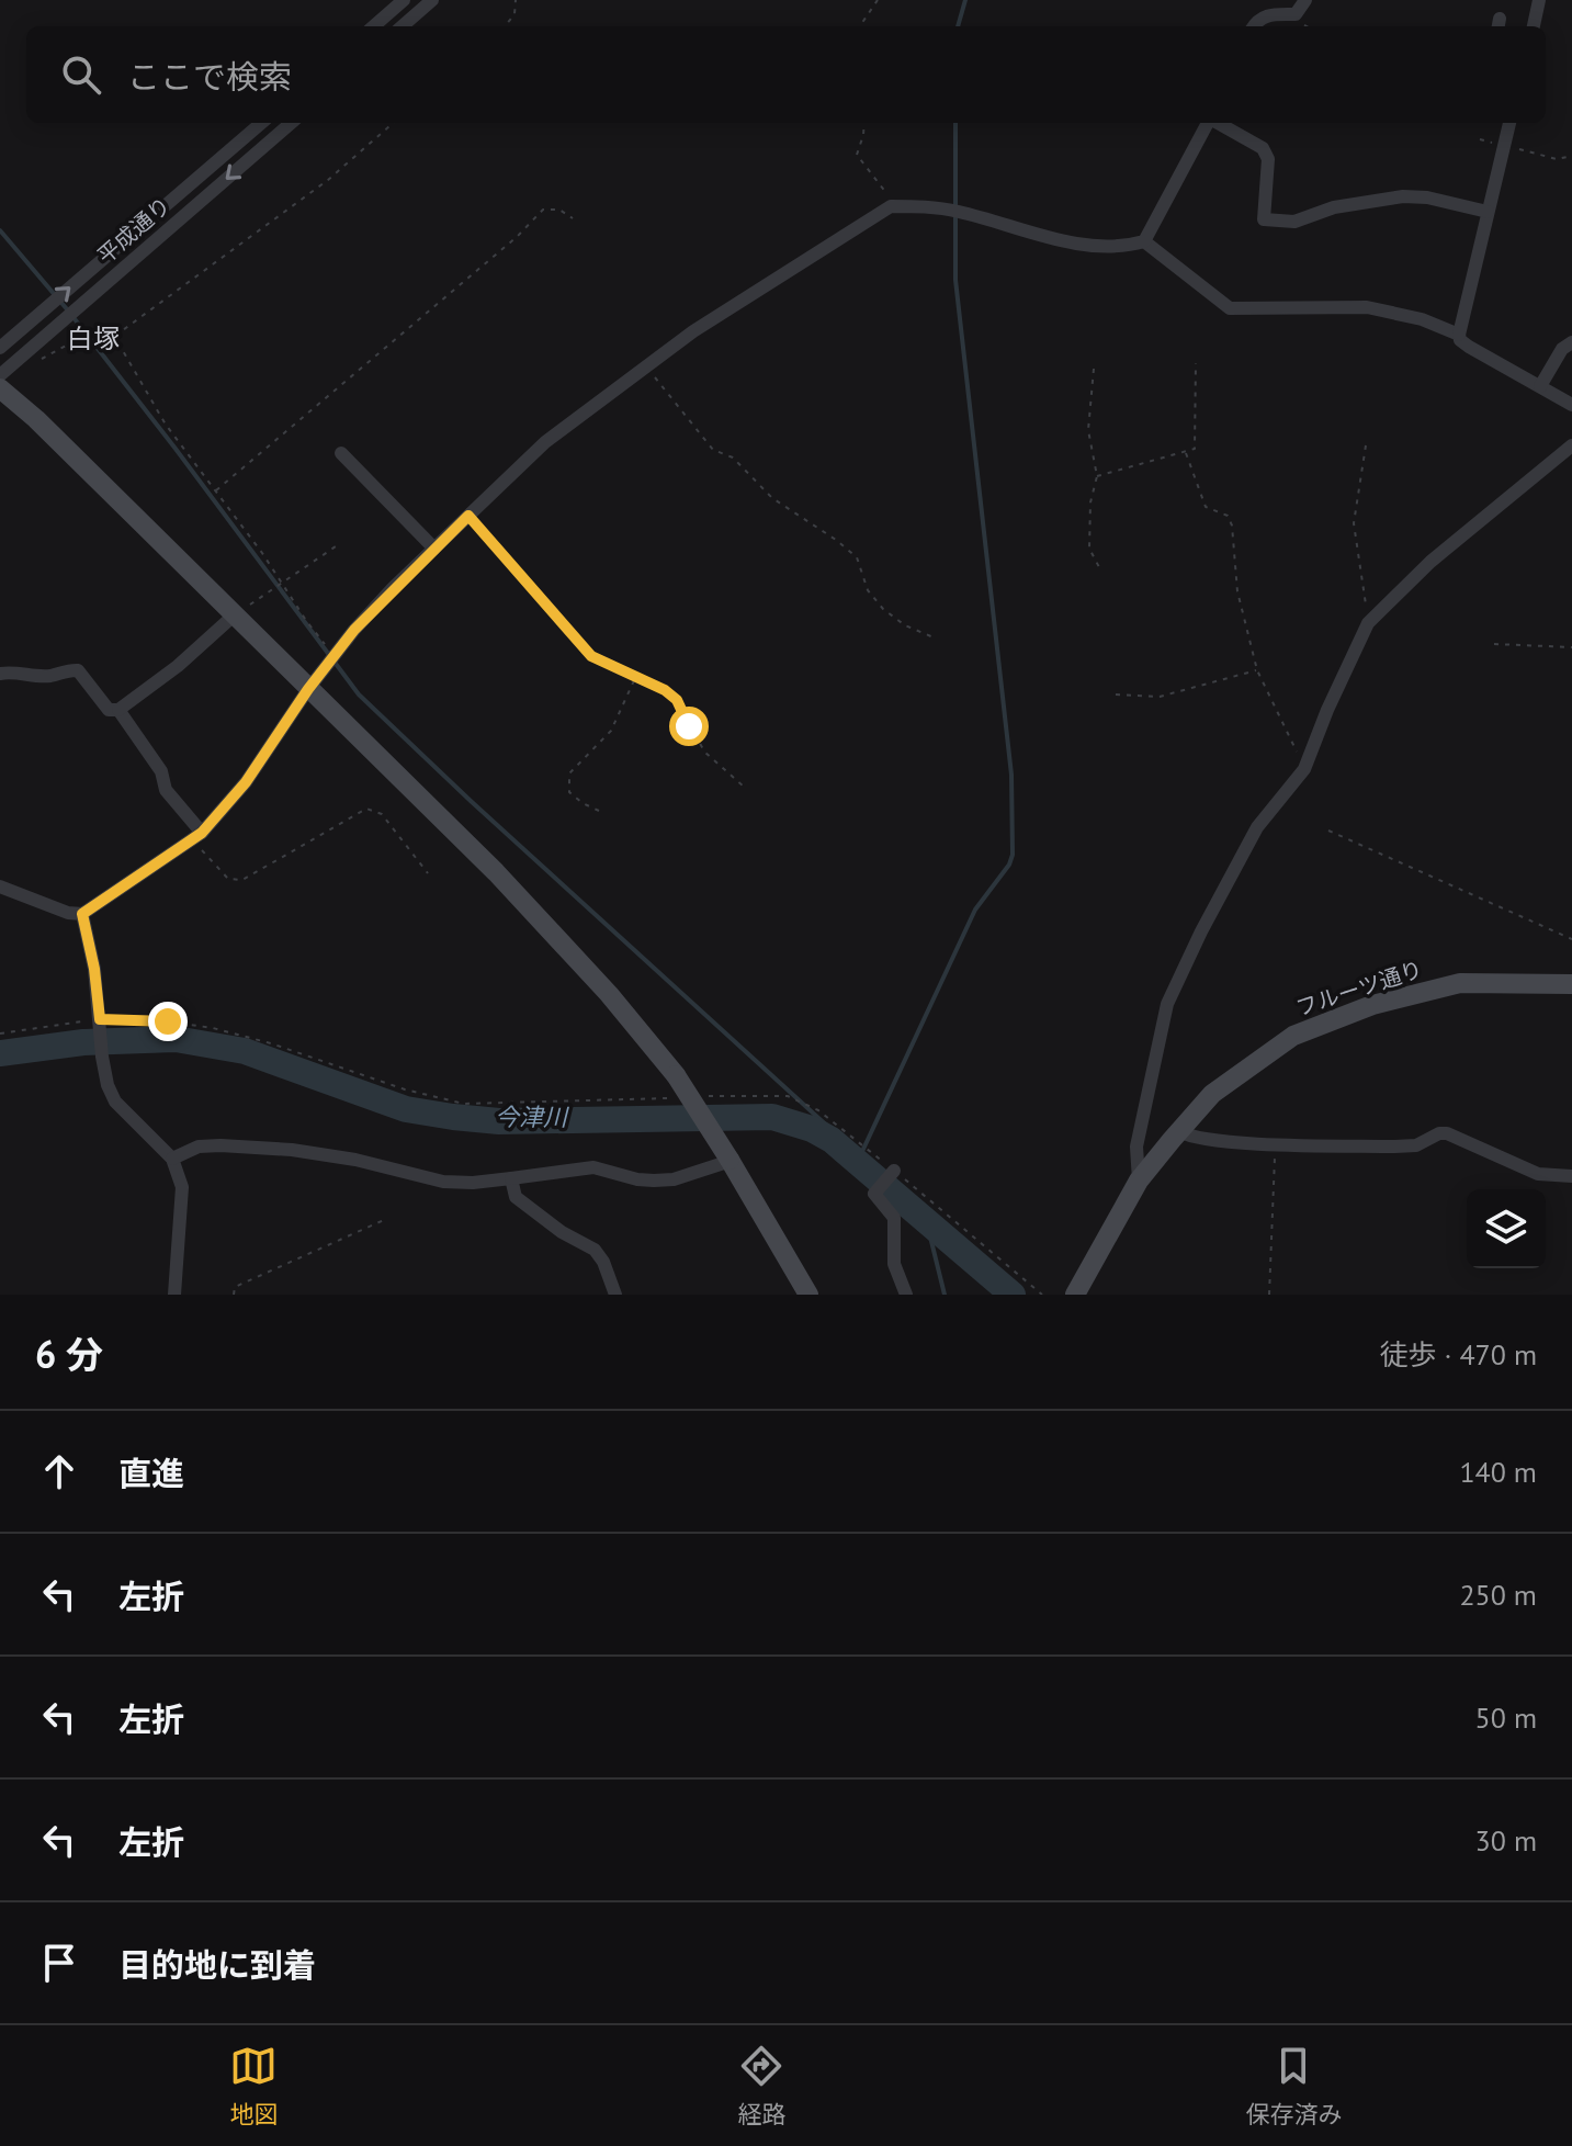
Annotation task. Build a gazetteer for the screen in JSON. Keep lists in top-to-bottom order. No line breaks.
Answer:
{"streets":{"street":["平成通り","フルーツ通り"]},"districts":["白塚"],"water":["今津川"],"page":{"search":"ここで検索","heading":["6 分","徒歩 · 470 m"],"list":[["直進","140 m"],["左折","250 m"],["左折","50 m"],["左折","30 m"],"目的地に到着"],"nav":["地図","経路","保存済み"]}}
